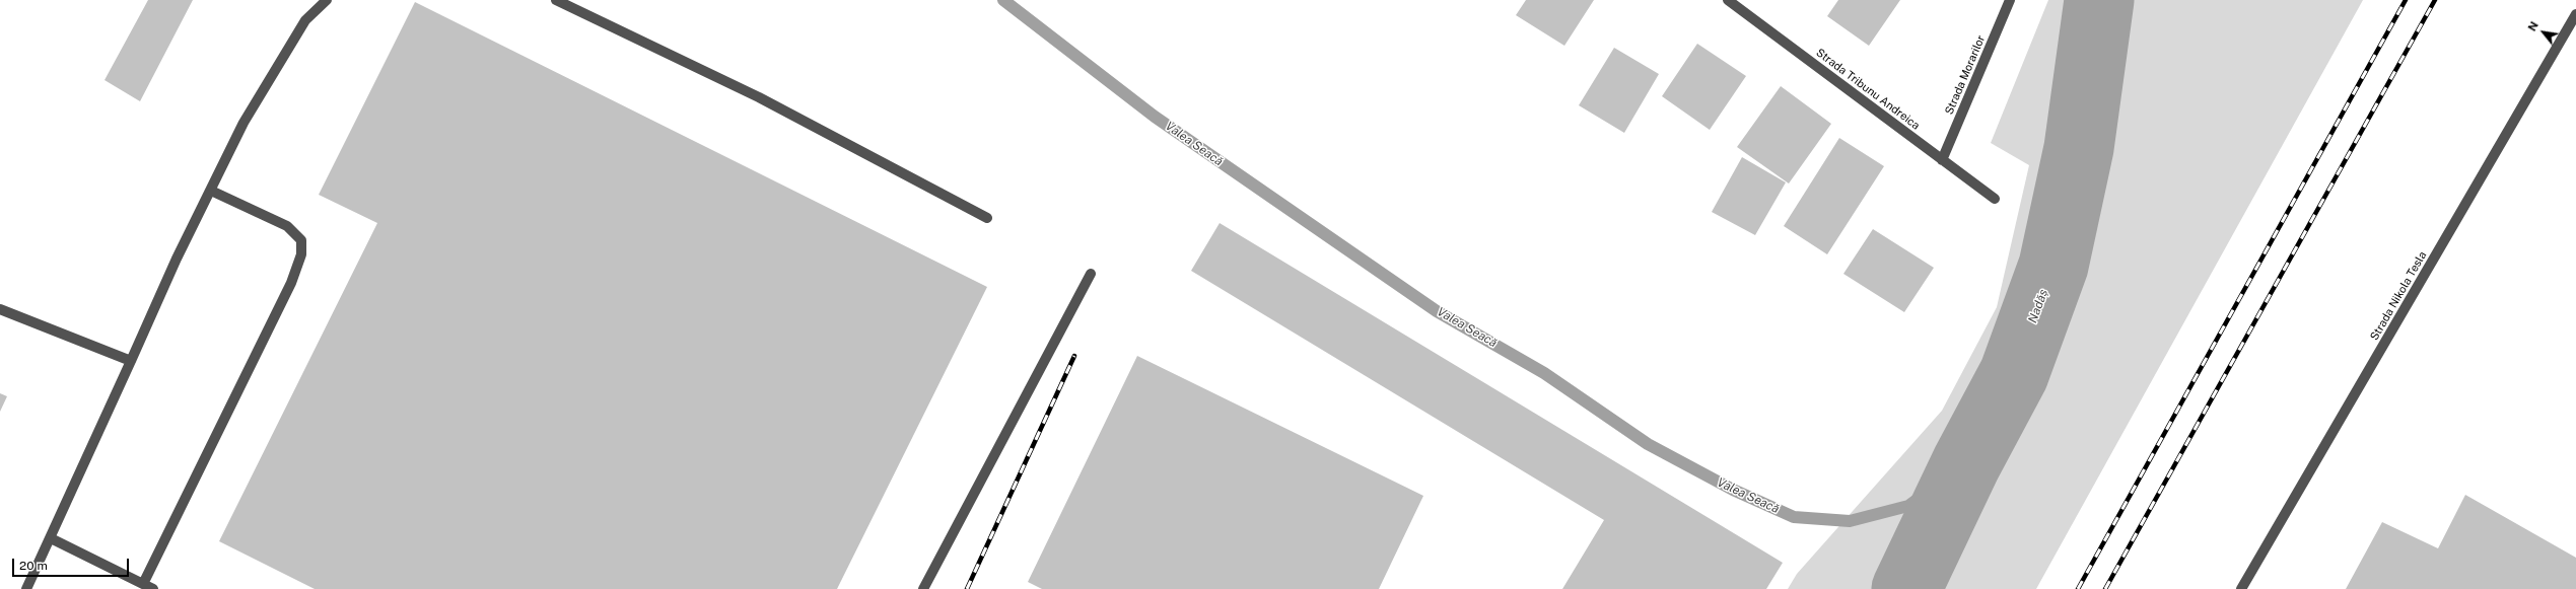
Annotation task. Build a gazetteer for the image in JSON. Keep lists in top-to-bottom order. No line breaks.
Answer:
{"streets":{"street":["Strada Morarilor","Strada Tribunu Andreica","Strada Nikola Tesla"]},"crossings":[["Strada Morarilor","Strada Tribunu Andreica"]],"water":["Valea Seacă","Nadăș"],"scale_bar":"20 m","north":"top left"}
